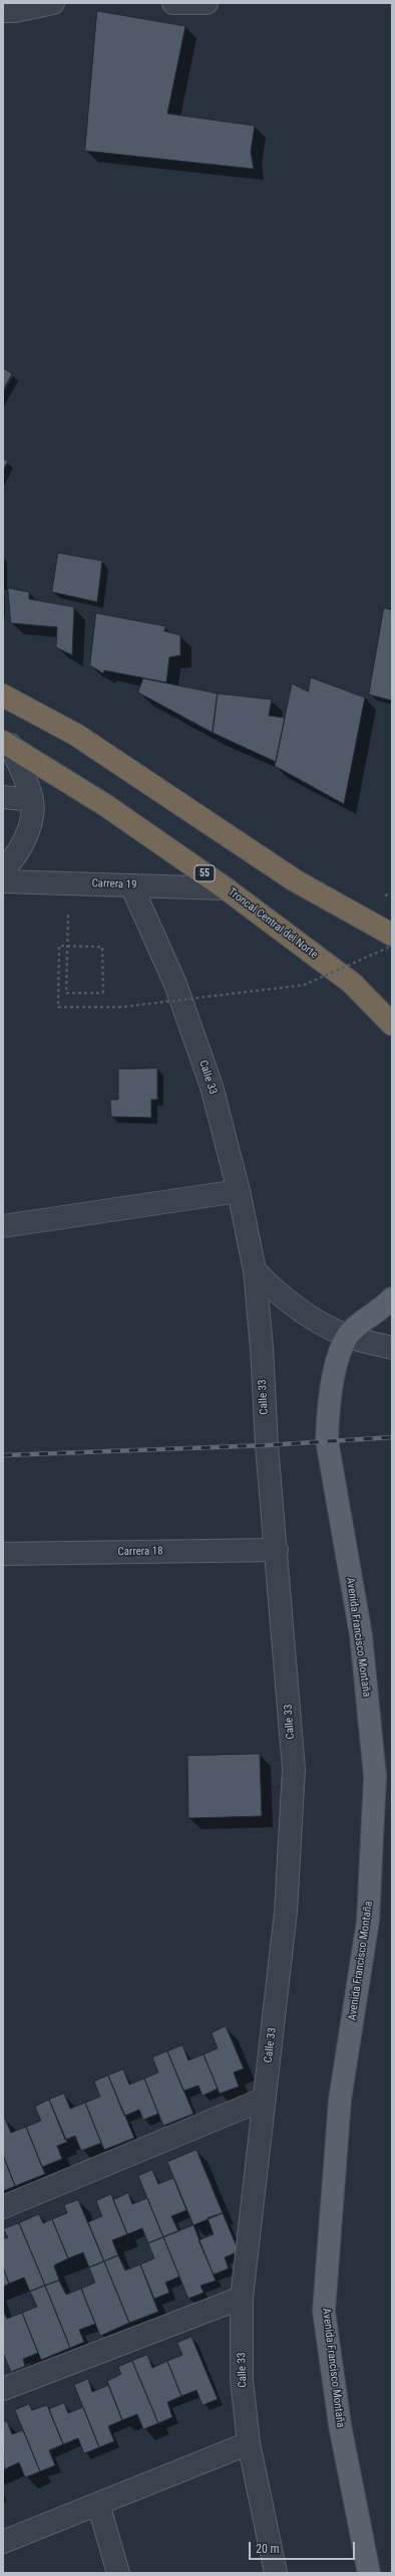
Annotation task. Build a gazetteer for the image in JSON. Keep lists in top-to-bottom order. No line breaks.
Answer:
{"streets":{"highway":["55","Troncal Central del Norte"],"main road":["Avenida Francisco Montaña"],"street":["Carrera 19","Calle 33","Carrera 18"]},"crossings":[["Carrera 19","Troncal Central del Norte"],["Carrera 19","Calle 33"],["Calle 33","Carrera 18"]],"scale_bar":"20 m"}
